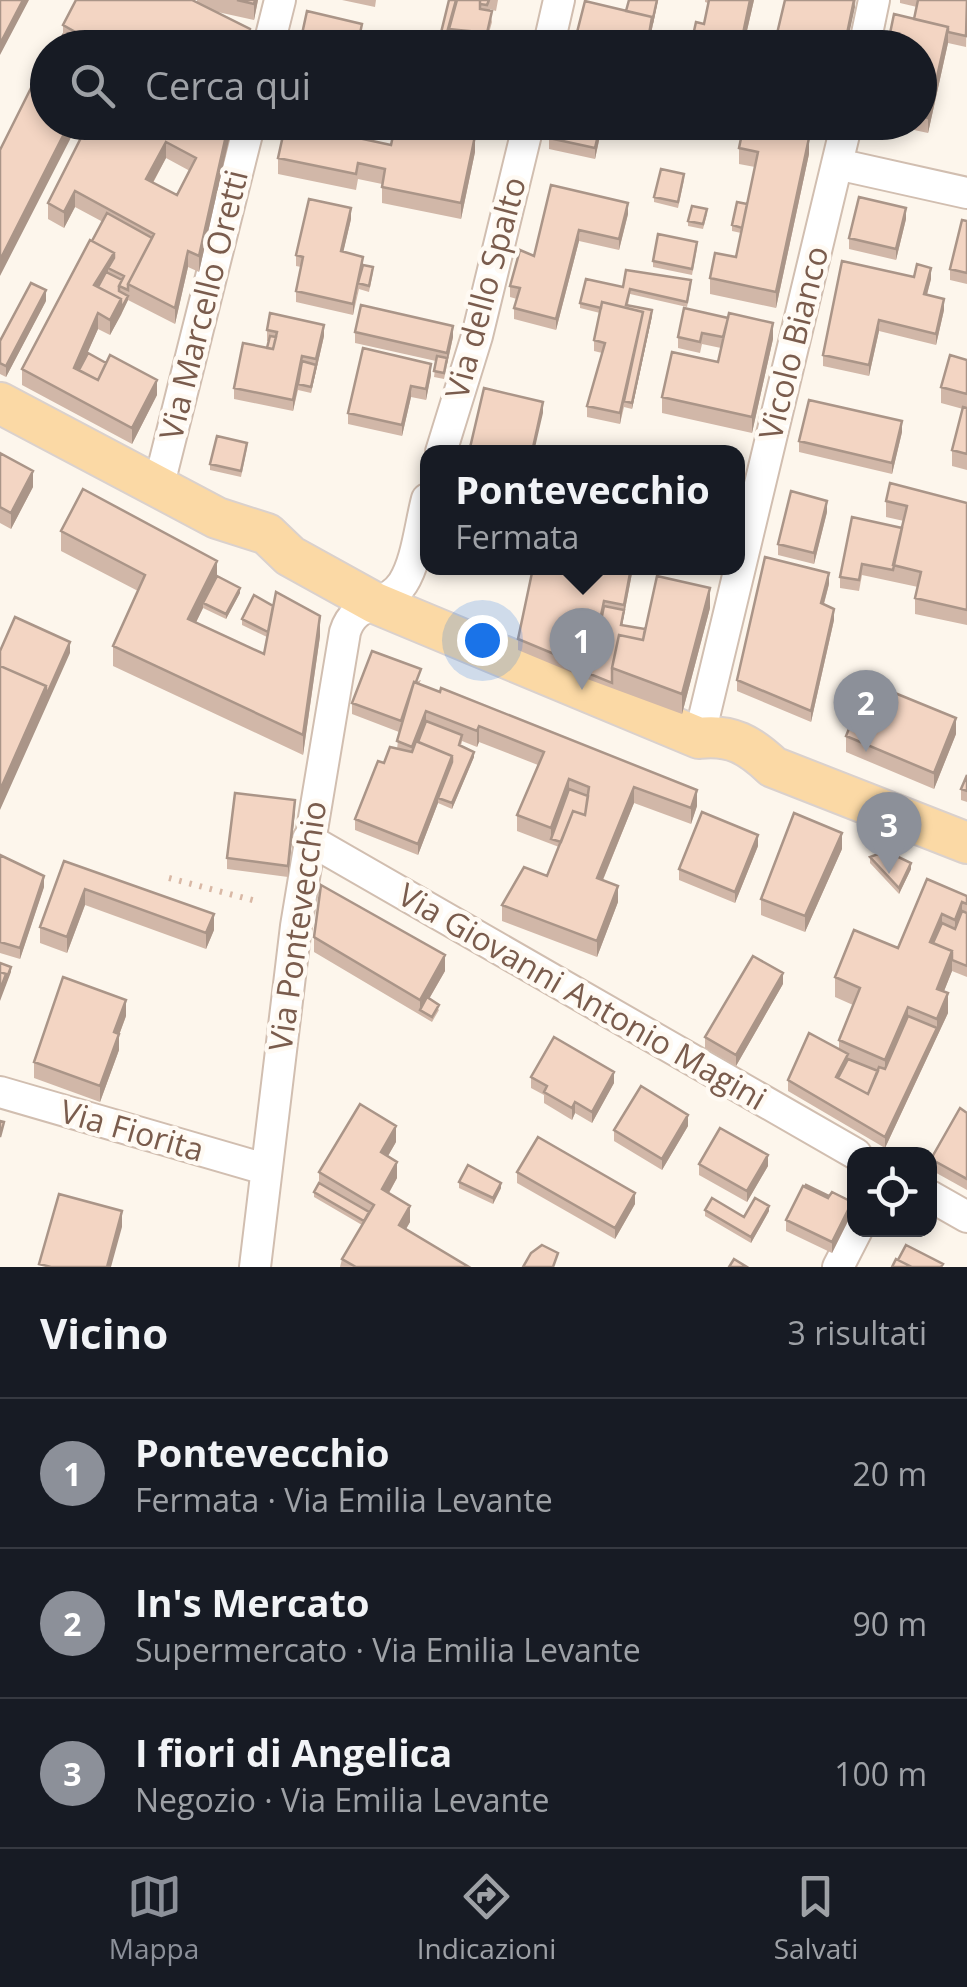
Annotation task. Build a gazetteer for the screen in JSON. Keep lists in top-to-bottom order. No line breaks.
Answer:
{"streets":{"street":["Via dello Spalto","Via Marcello Oretti","Vicolo Bianco","Via Pontevecchio","Via Giovanni Antonio Magini","Via Fiorita"]},"crossings":[["Via Pontevecchio","Via Giovanni Antonio Magini"],["Via Pontevecchio","Via Fiorita"]],"page":{"search":"Cerca qui","popup":["Pontevecchio","Fermata"],"pins":["1","2","3"],"heading":["Vicino","3 risultati"],"list":[{"mark":"1","name":"Pontevecchio","note":"Fermata · Via Emilia Levante","value":"20 m"},{"mark":"2","name":"In's Mercato","note":"Supermercato · Via Emilia Levante","value":"90 m"},{"mark":"3","name":"I fiori di Angelica","note":"Negozio · Via Emilia Levante","value":"100 m"}],"nav":["Mappa","Indicazioni","Salvati"]}}
